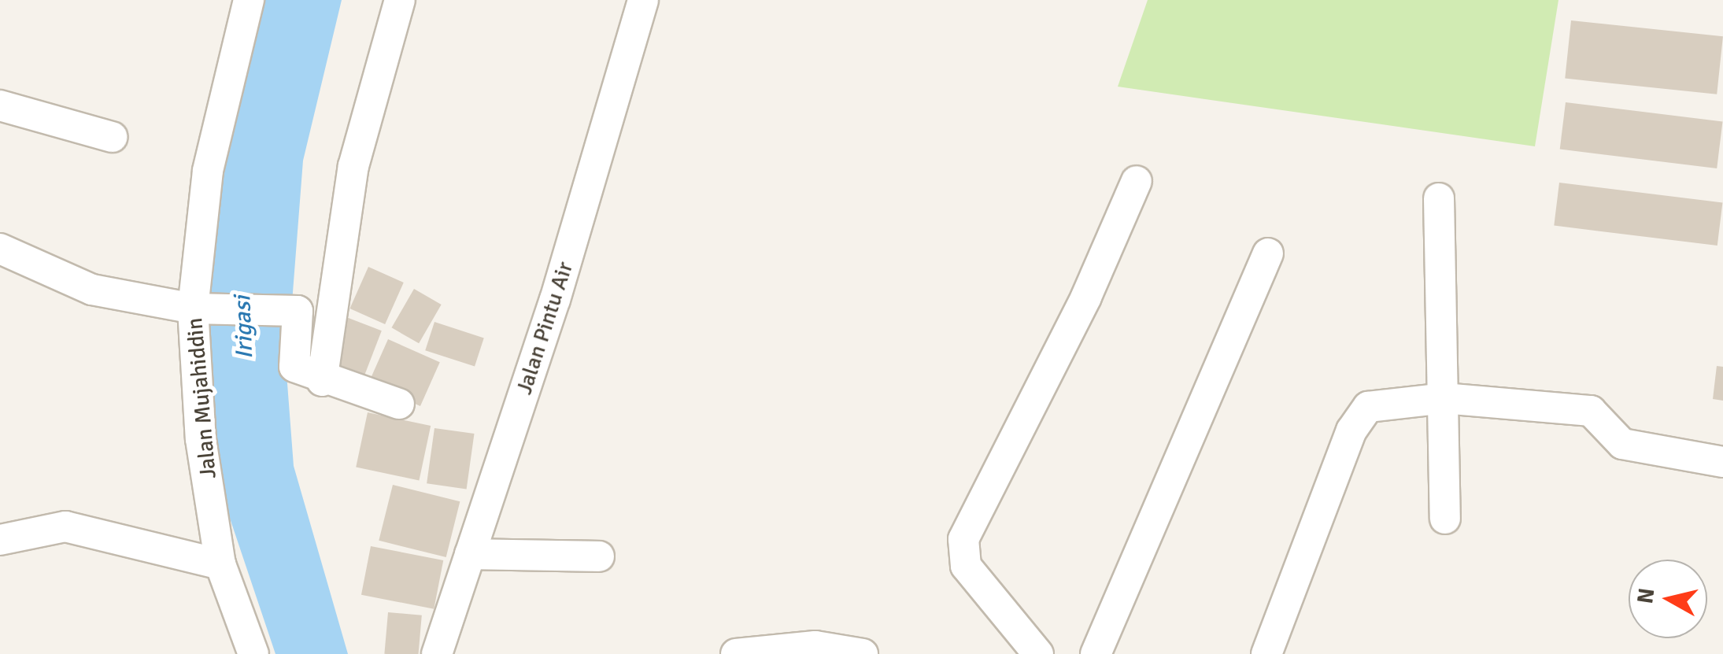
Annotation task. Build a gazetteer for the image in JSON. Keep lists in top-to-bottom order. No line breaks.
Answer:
{"streets":{"street":["Jalan Pintu Air","Jalan Mujahiddin"]},"water":["Irigasi"],"north":"left"}
